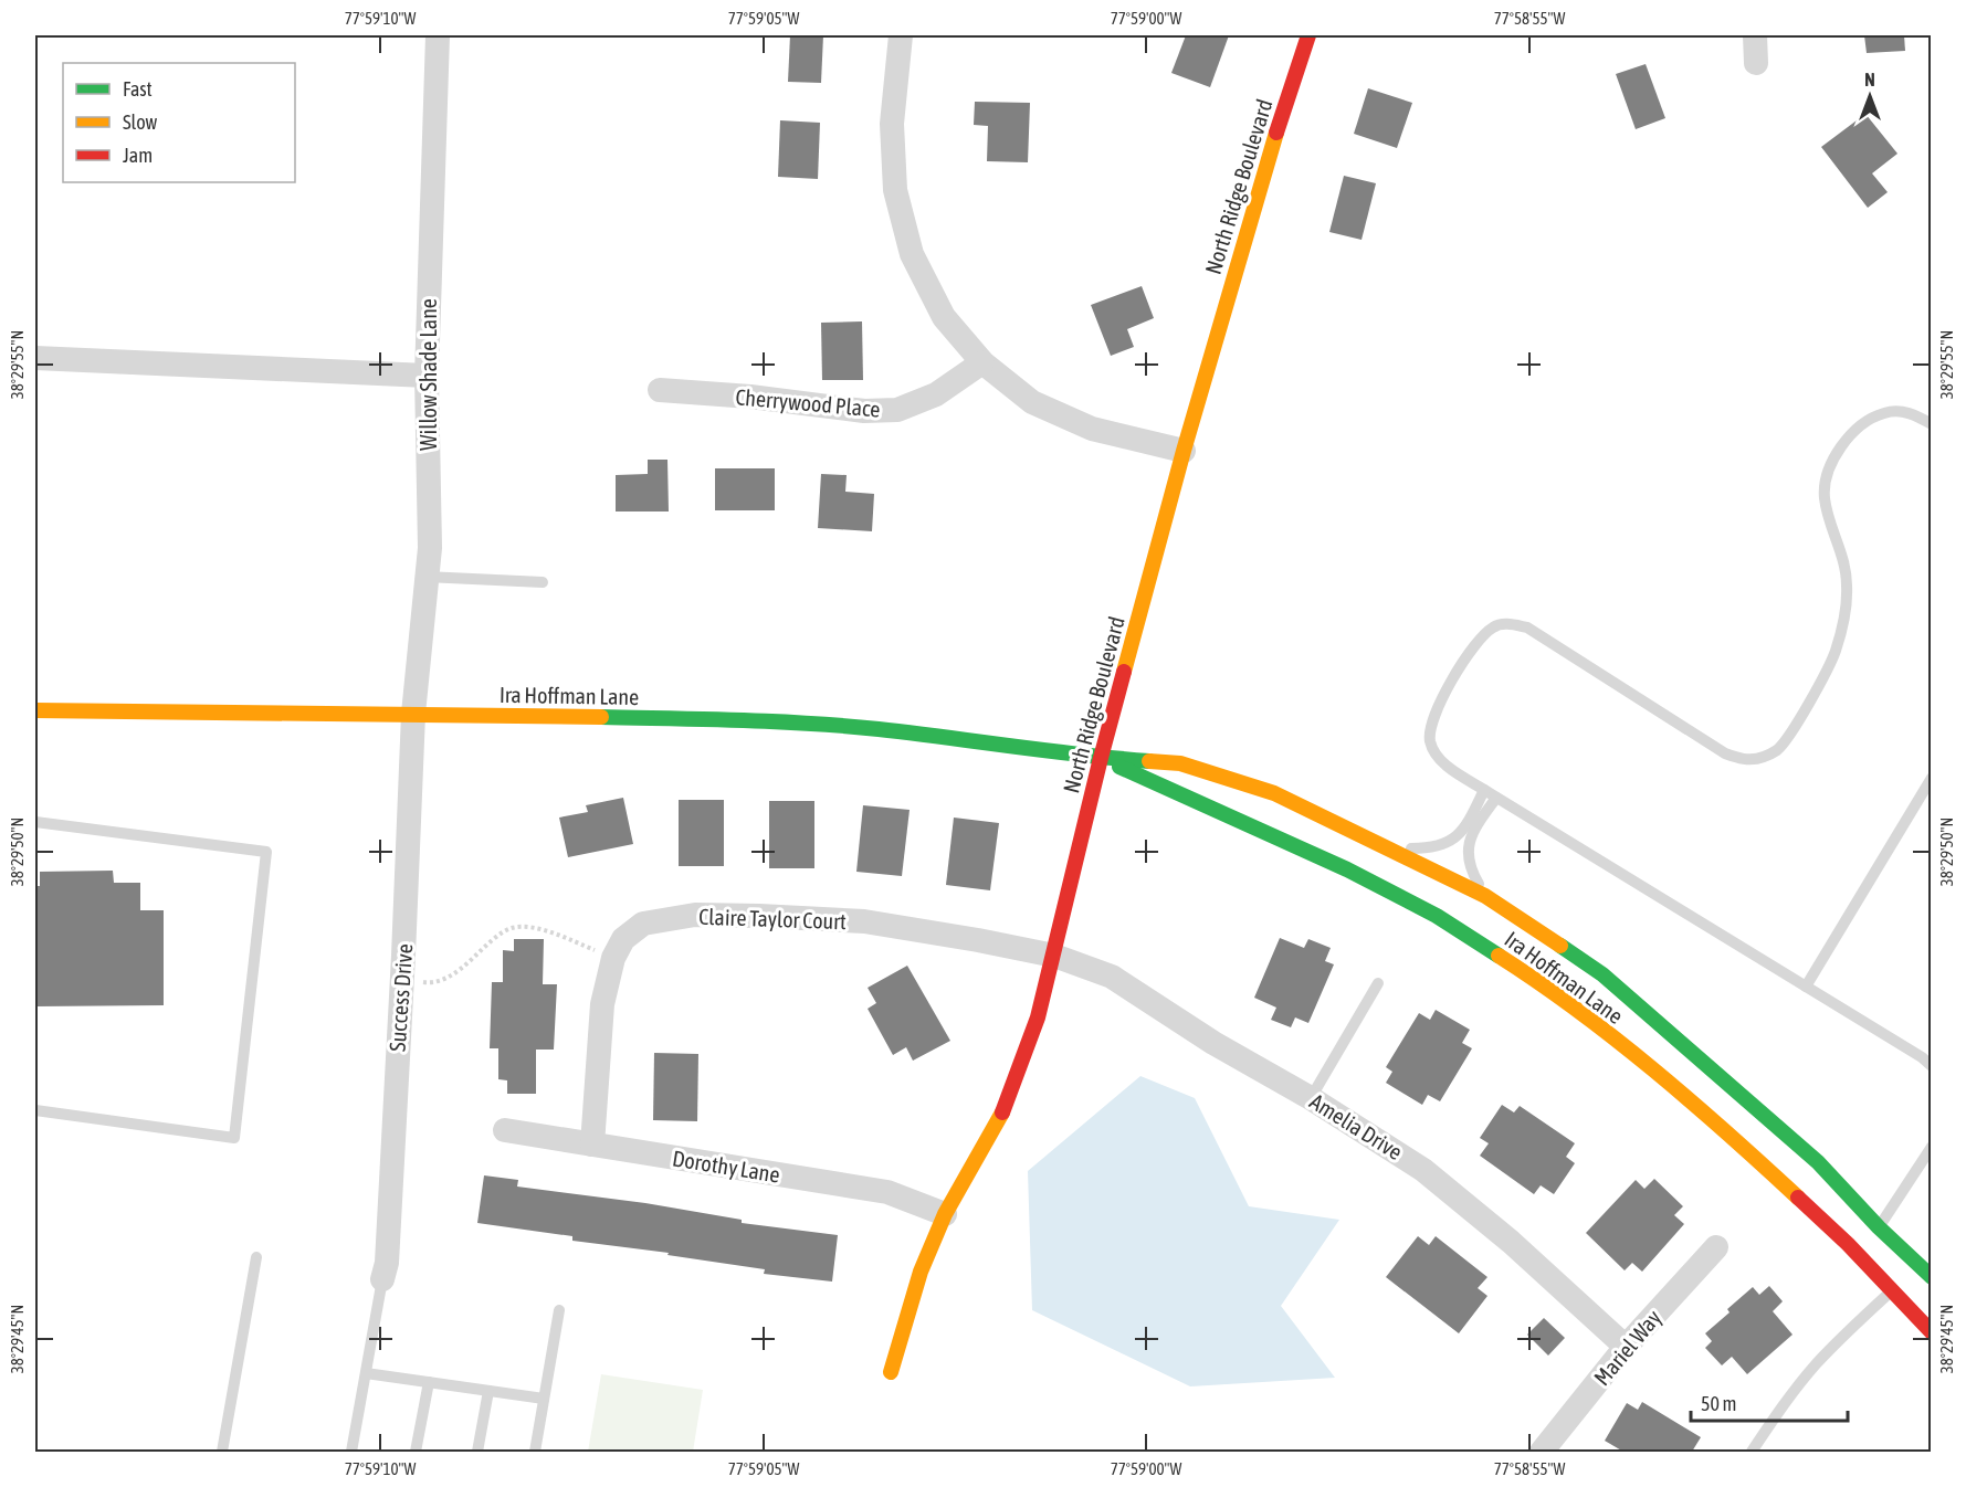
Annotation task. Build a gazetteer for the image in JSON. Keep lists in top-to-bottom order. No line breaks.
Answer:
{"streets":{"main road":["North Ridge Boulevard","Ira Hoffman Lane"],"street":["Willow Shade Lane","Cherrywood Place","Claire Taylor Court","Success Drive","Amelia Drive","Dorothy Lane","Mariel Way"]},"crossings":[["North Ridge Boulevard","Ira Hoffman Lane"],["North Ridge Boulevard","Claire Taylor Court"],["North Ridge Boulevard","Amelia Drive"],["North Ridge Boulevard","Dorothy Lane"],["Willow Shade Lane","Ira Hoffman Lane"],["Willow Shade Lane","Success Drive"],["Ira Hoffman Lane","Success Drive"],["Claire Taylor Court","Amelia Drive"],["Claire Taylor Court","Dorothy Lane"],["Amelia Drive","Mariel Way"]],"legend":["Fast","Slow","Jam"],"scale_bar":"50 m","north":"top","coordinates":["77°59'10\"W","77°59'05\"W","77°59'00\"W","77°58'55\"W","38°29'55\"N","38°29'50\"N","38°29'45\"N"]}
